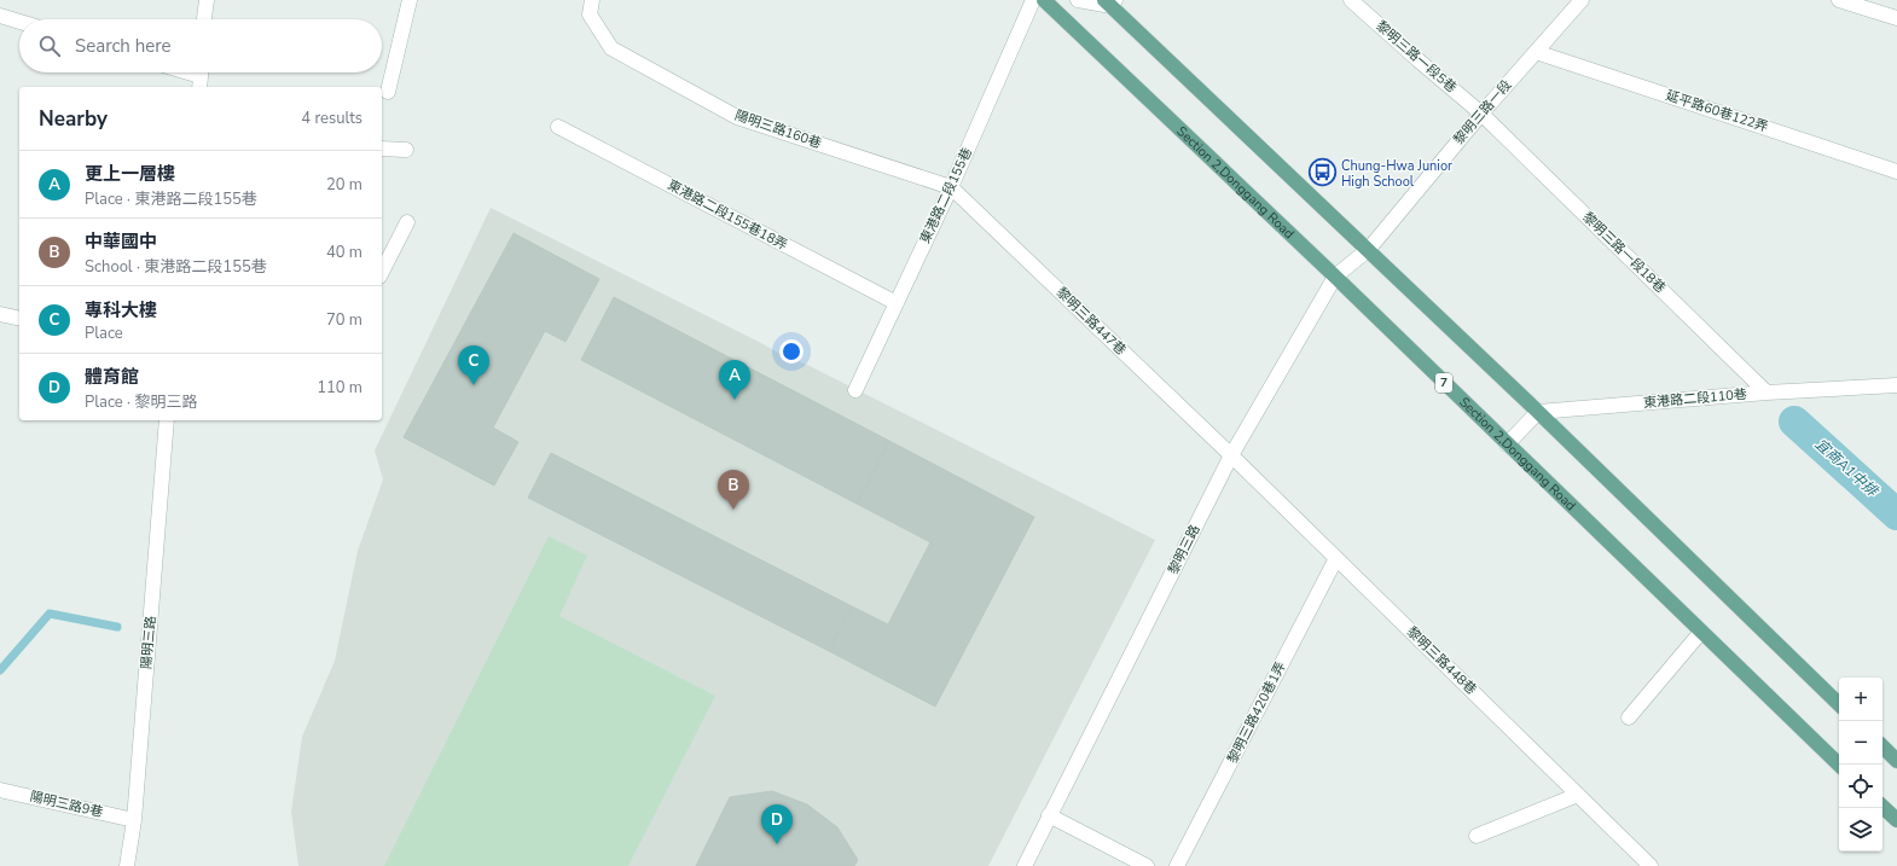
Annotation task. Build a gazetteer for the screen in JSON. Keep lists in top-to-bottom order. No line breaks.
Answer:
{"streets":{"main road":["Section 2,Donggang Road","7"],"street":["黎明三路一段5巷","延平路60巷122弄","黎明三路一段","陽明三路160巷","東港路二段155巷","東港路二段155巷18弄","黎明三路一段18巷","黎明三路447巷","東港路二段110巷","黎明三路","陽明三路","黎明三路448巷","黎明三路420巷1弄","陽明三路9巷"]},"crossings":[["黎明三路一段5巷","黎明三路一段"],["黎明三路一段5巷","黎明三路一段18巷"],["延平路60巷122弄","黎明三路一段"],["黎明三路一段","黎明三路一段18巷"],["黎明三路一段","黎明三路"],["陽明三路160巷","東港路二段155巷"],["陽明三路160巷","黎明三路447巷"],["Section 2,Donggang Road","黎明三路"],["東港路二段155巷","東港路二段155巷18弄"],["東港路二段155巷","黎明三路447巷"],["黎明三路一段18巷","東港路二段110巷"],["黎明三路447巷","黎明三路"],["黎明三路447巷","黎明三路448巷"],["黎明三路","黎明三路448巷"],["陽明三路","陽明三路9巷"],["黎明三路448巷","黎明三路420巷1弄"]],"water":["宜商A1中排"],"places":{"bus stop":["Chung-Hwa Junior High School"]},"page":{"search":"Search here","heading":["Nearby","4 results"],"list":[{"mark":"A","name":"更上一層樓","note":"Place · 東港路二段155巷","value":"20 m"},{"mark":"B","name":"中華國中","note":"School · 東港路二段155巷","value":"40 m"},{"mark":"C","name":"專科大樓","note":"Place","value":"70 m"},{"mark":"D","name":"體育館","note":"Place · 黎明三路","value":"110 m"}],"pins":["C","A","B","D"],"map_buttons":["+","−"]}}
